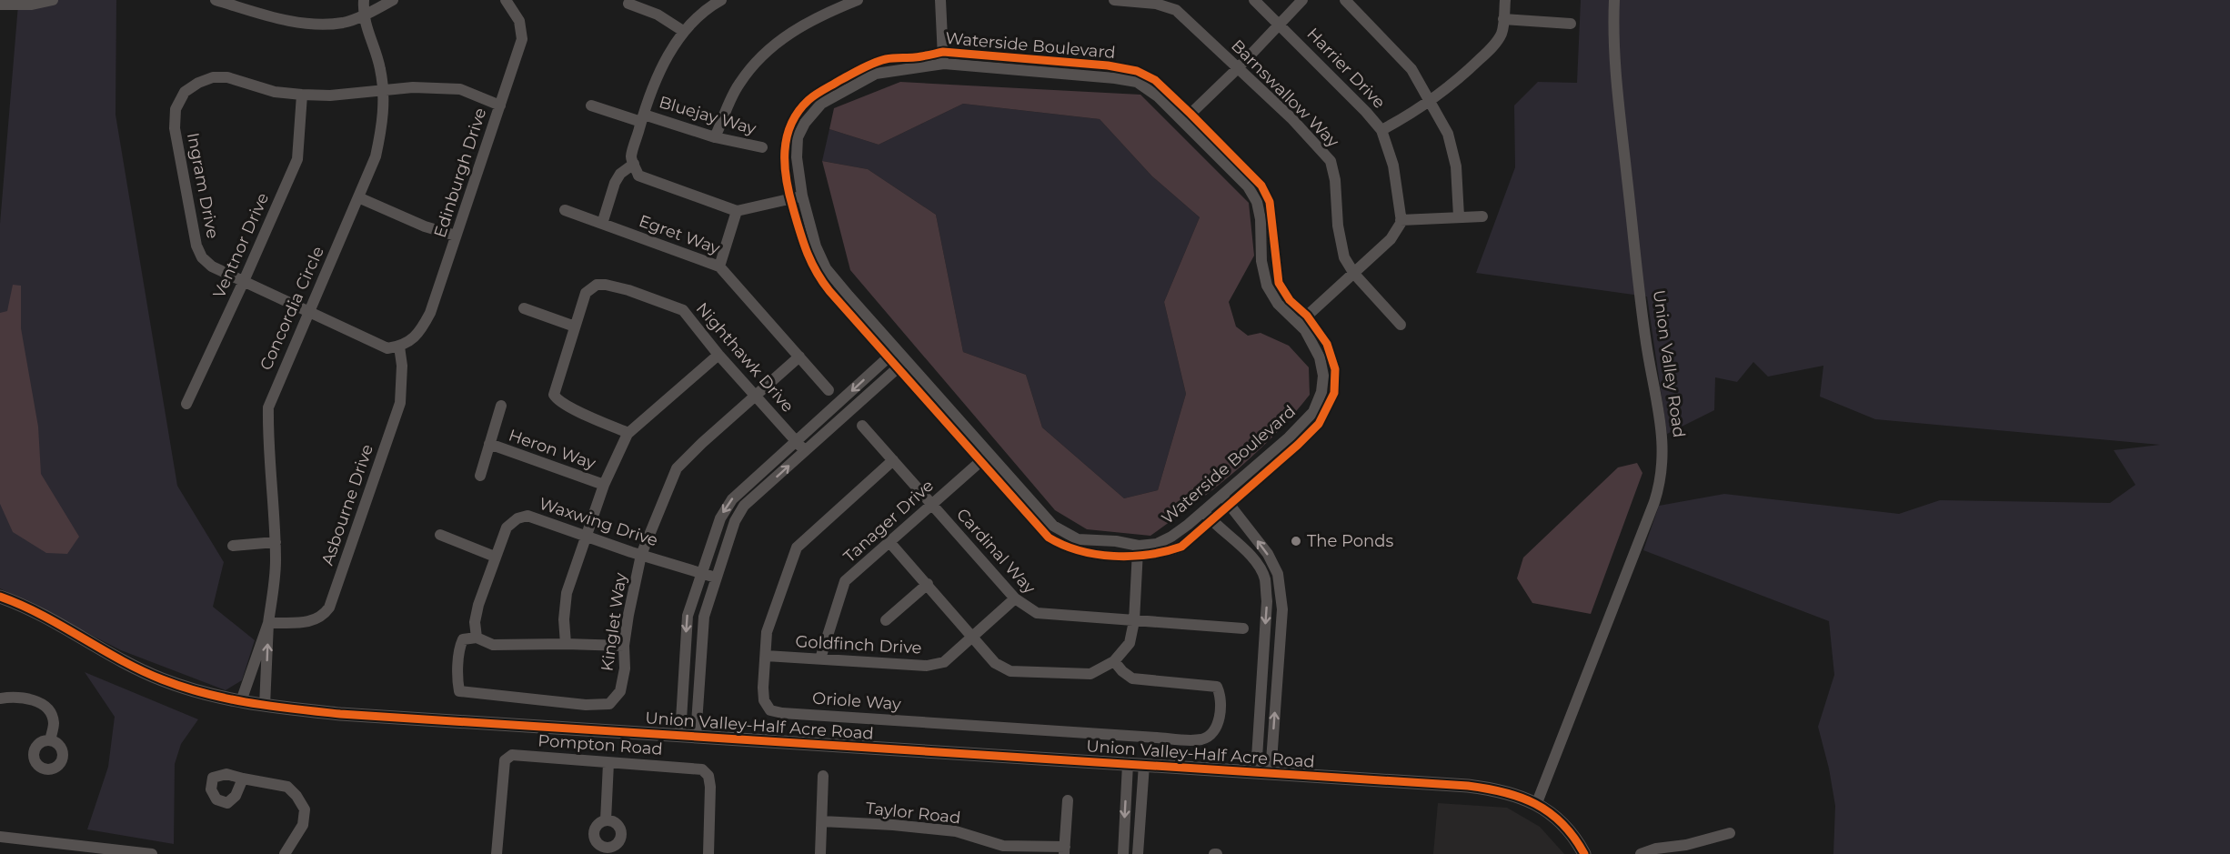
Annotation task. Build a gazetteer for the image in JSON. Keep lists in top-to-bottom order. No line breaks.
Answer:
{"streets":{"street":["Waterside Boulevard","Harrier Drive","Barnswallow Way","Bluejay Way","Edinburgh Drive","Ingram Drive","Egret Way","Ventnor Drive","Concordia Circle","Nighthawk Drive","Union Valley Road","Heron Way","Asbourne Drive","Tanager Drive","Waxwing Drive","Cardinal Way","Kinglet Way","Goldfinch Drive","Oriole Way","Union Valley-Half Acre Road","Pompton Road","Taylor Road"]},"crossings":[["Waterside Boulevard","Tanager Drive"],["Edinburgh Drive","Ingram Drive"],["Edinburgh Drive","Asbourne Drive"],["Ingram Drive","Ventnor Drive"],["Ingram Drive","Concordia Circle"],["Ingram Drive","Asbourne Drive"],["Egret Way","Kinglet Way"],["Concordia Circle","Asbourne Drive"],["Concordia Circle","Union Valley-Half Acre Road"],["Nighthawk Drive","Kinglet Way"],["Union Valley Road","Union Valley-Half Acre Road"],["Tanager Drive","Cardinal Way"],["Tanager Drive","Goldfinch Drive"],["Waxwing Drive","Kinglet Way"],["Cardinal Way","Goldfinch Drive"],["Cardinal Way","Oriole Way"],["Goldfinch Drive","Oriole Way"]],"places":["The Ponds"]}
